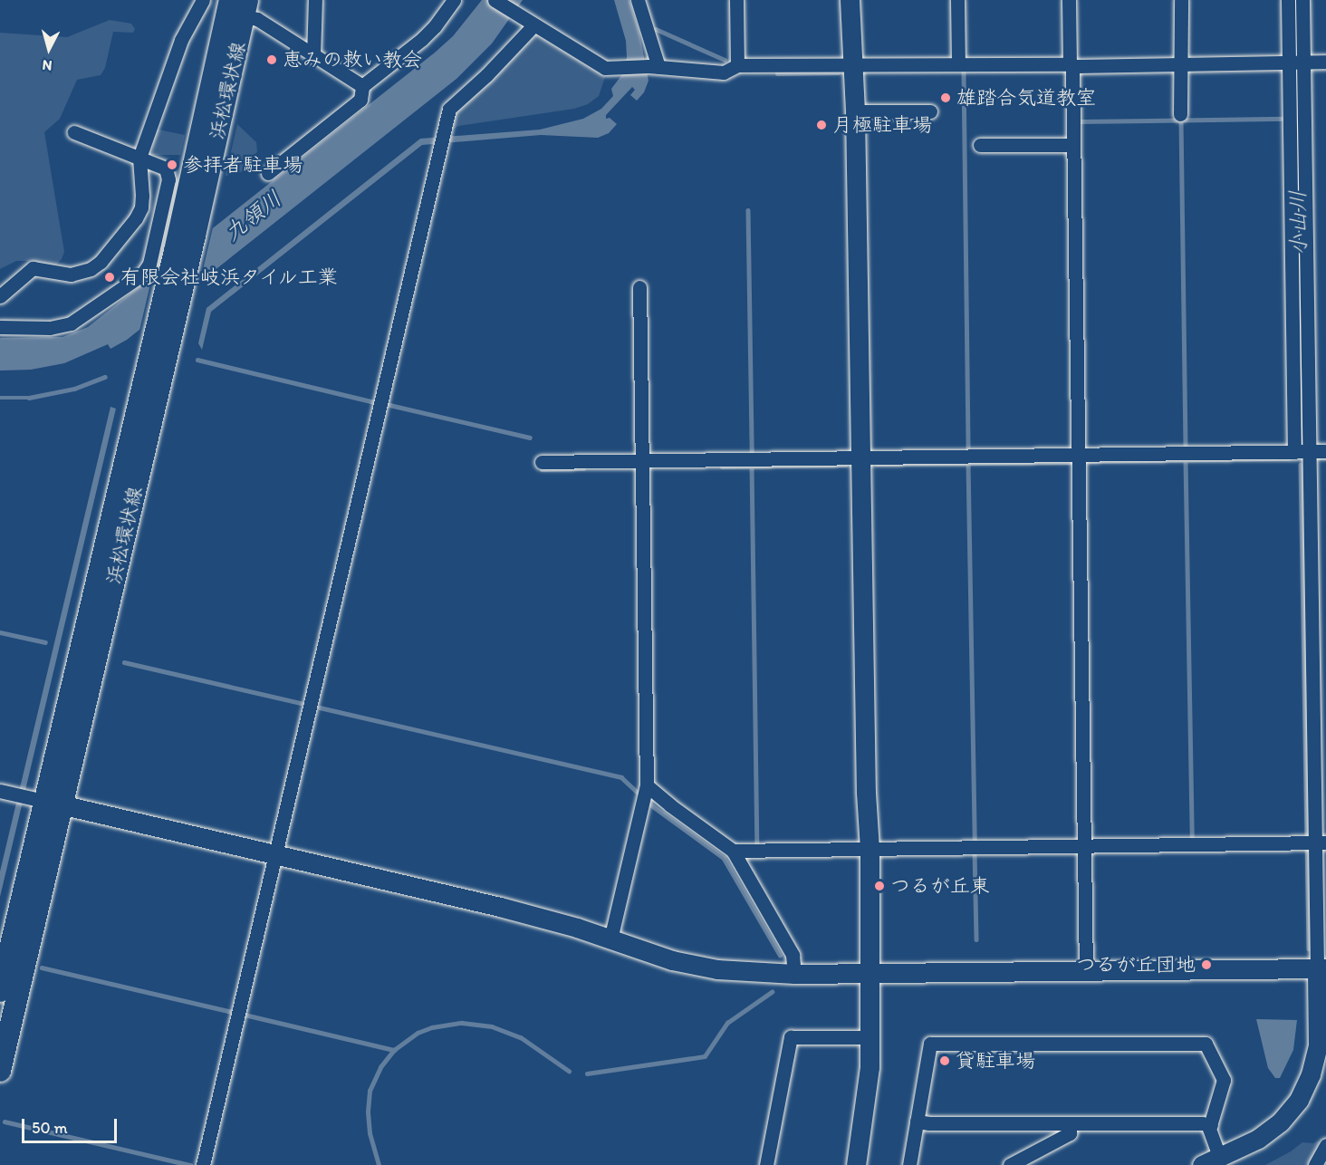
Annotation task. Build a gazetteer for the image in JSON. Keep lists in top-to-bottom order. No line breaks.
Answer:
{"streets":{"main road":["浜松環状線"]},"water":["九領川","小山川"],"places":["恵みの救い教会","雄踏合気道教室","月極駐車場","参拝者駐車場","有限会社岐浜タイル工業","つるが丘東","つるが丘団地","貸駐車場"],"scale_bar":"50 m","north":"bottom"}
